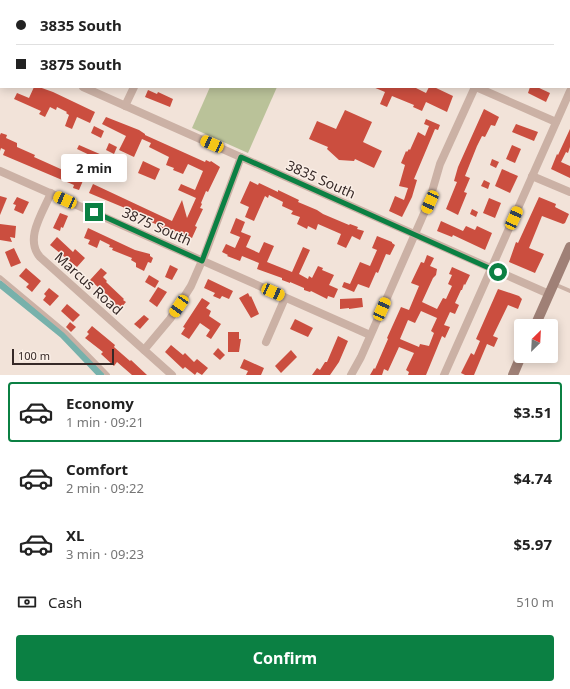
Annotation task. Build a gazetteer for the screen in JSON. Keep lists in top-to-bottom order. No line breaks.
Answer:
{"streets":{"street":["3835 South","3875 South","Marcus Road"]},"crossings":[["3875 South","Marcus Road"]],"scale_bar":"100 m","north":"top right","page":{"banner":["3835 South","3875 South"],"bubble":"2 min","scale":"100 m","list":[{"name":"Economy","note":"1 min · 09:21","value":"$3.51"},{"name":"Comfort","note":"2 min · 09:22","value":"$4.74"},{"name":"XL","note":"3 min · 09:23","value":"$5.97"}],"pay":["Cash","510 m"],"buttons":"Confirm"}}
